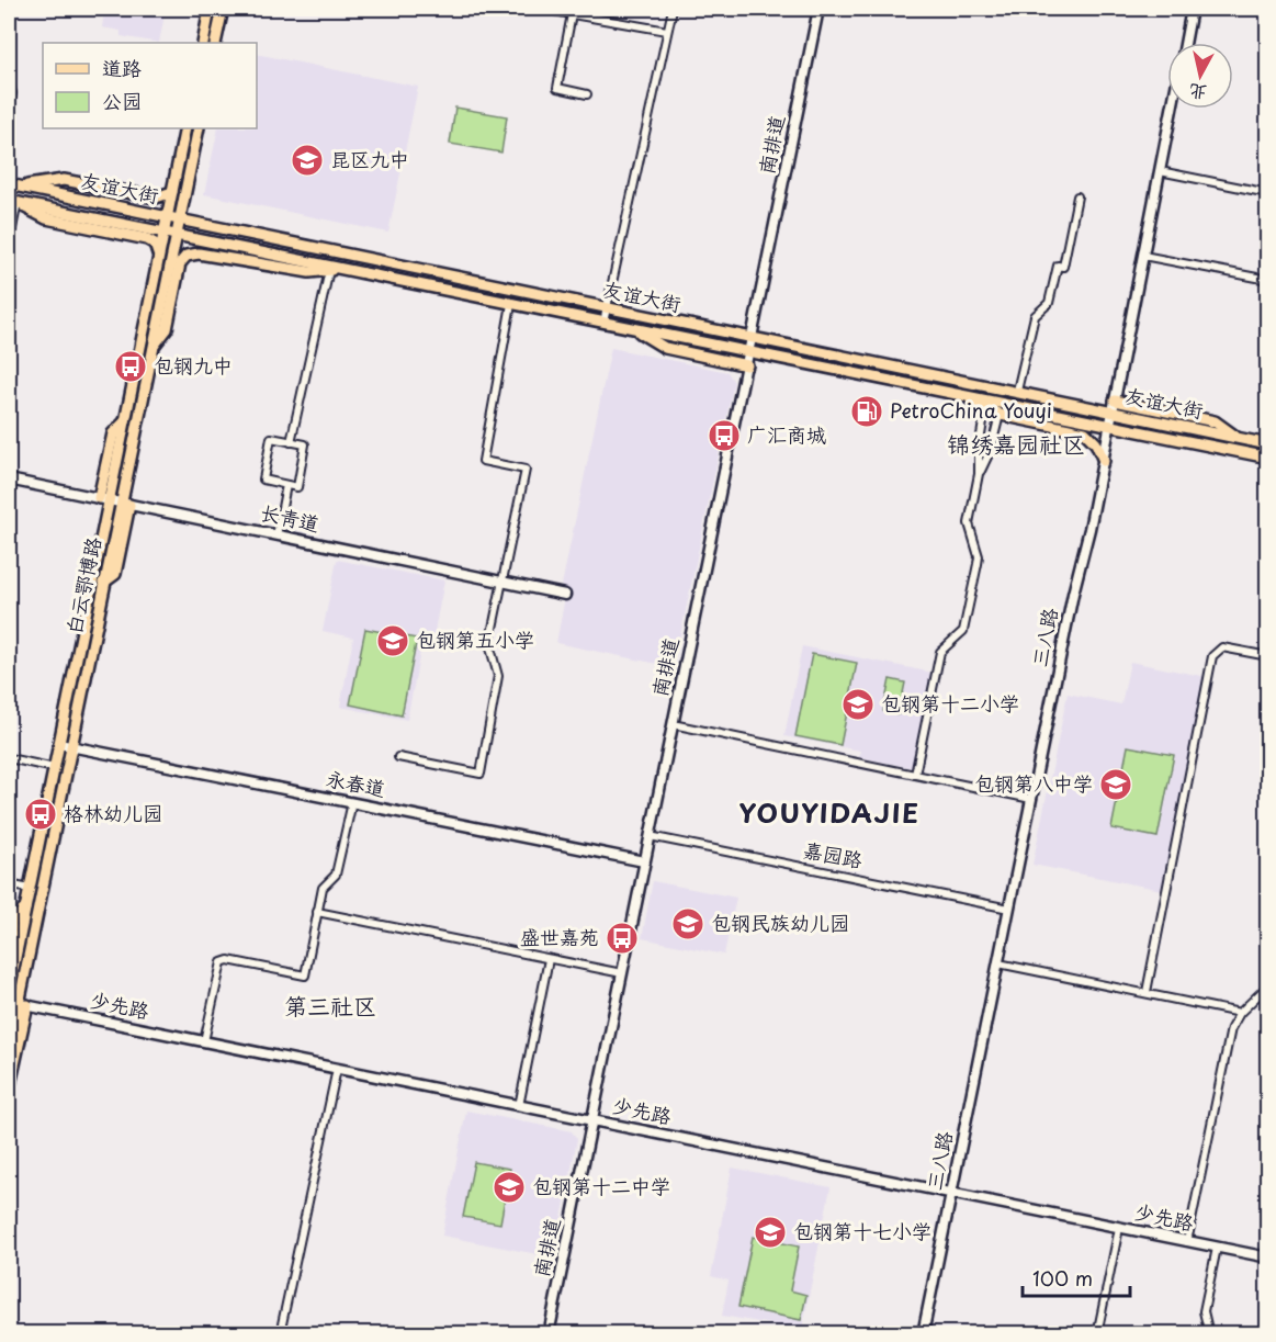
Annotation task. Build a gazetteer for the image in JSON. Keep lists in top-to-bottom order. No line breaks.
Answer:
{"streets":{"main road":["南排道","友谊大街","长青道","白云鄂博路","三八路","永春道","少先路"],"street":["嘉园路"]},"crossings":[["南排道","友谊大街"],["南排道","永春道"],["南排道","嘉园路"],["南排道","少先路"],["友谊大街","三八路"],["长青道","白云鄂博路"],["白云鄂博路","永春道"],["白云鄂博路","少先路"],["三八路","嘉园路"],["三八路","少先路"]],"districts":["锦绣嘉园社区","YOUYIDAJIE","第三社区"],"places":{"school or university":["昆区九中","包钢第五小学","包钢第十二小学","包钢第八中学","包钢民族幼儿园","包钢第十二中学","包钢第十七小学"],"bus stop":["包钢九中","广汇商城","格林幼儿园","盛世嘉苑"],"fuel station":["PetroChina Youyi"]},"legend":["道路","公园"],"scale_bar":"100 m","north":"bottom"}
